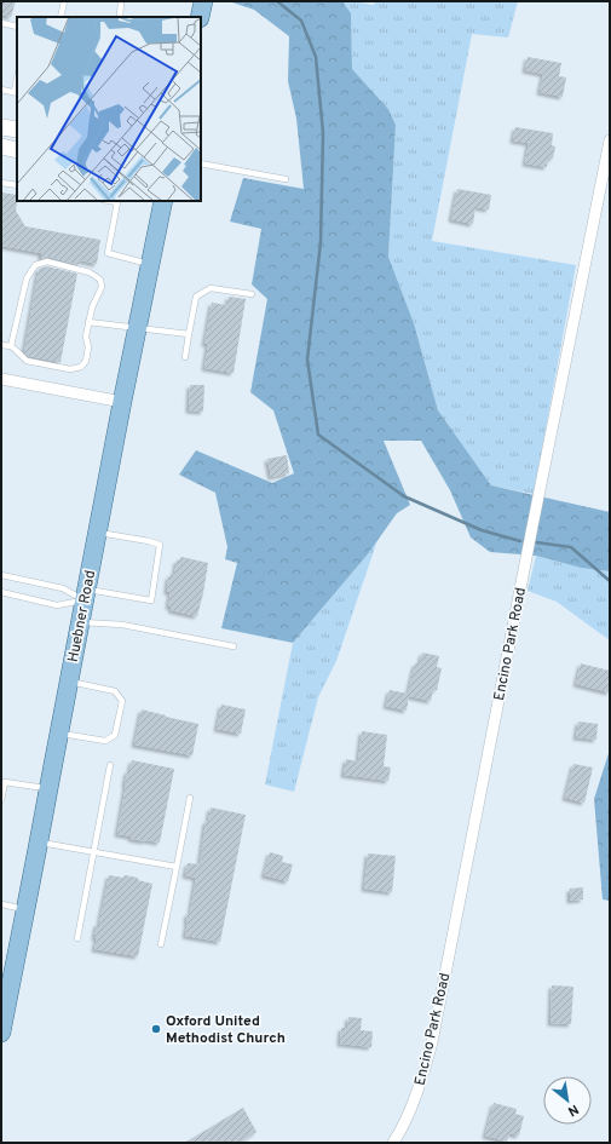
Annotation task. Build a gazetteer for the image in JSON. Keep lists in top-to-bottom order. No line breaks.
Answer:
{"streets":{"main road":["Huebner Road"],"street":["Encino Park Road"]},"places":["Oxford United Methodist Church"],"north":"bottom right"}
